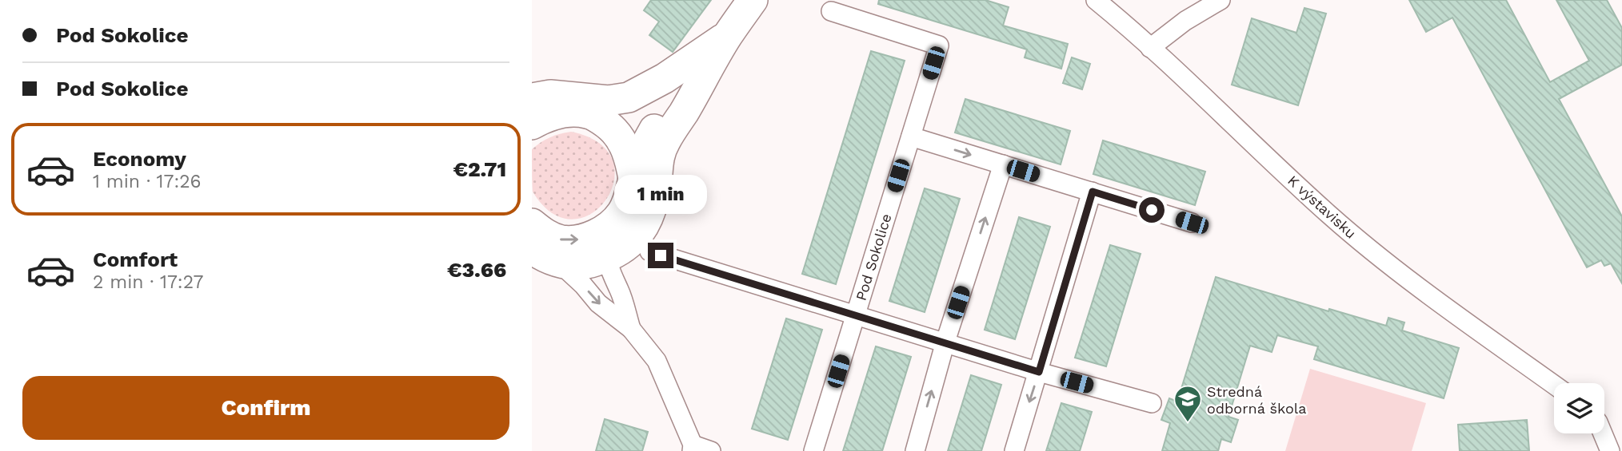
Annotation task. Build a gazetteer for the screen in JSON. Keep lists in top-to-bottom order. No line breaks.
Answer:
{"streets":{"street":["K výstavisku","Pod Sokolice"]},"places":{"school or university":["Stredná odborná škola"]},"page":{"banner":["Pod Sokolice","Pod Sokolice"],"list":[{"name":"Economy","note":"1 min · 17:26","value":"€2.71"},{"name":"Comfort","note":"2 min · 17:27","value":"€3.66"}],"bubble":"1 min","buttons":"Confirm"}}
